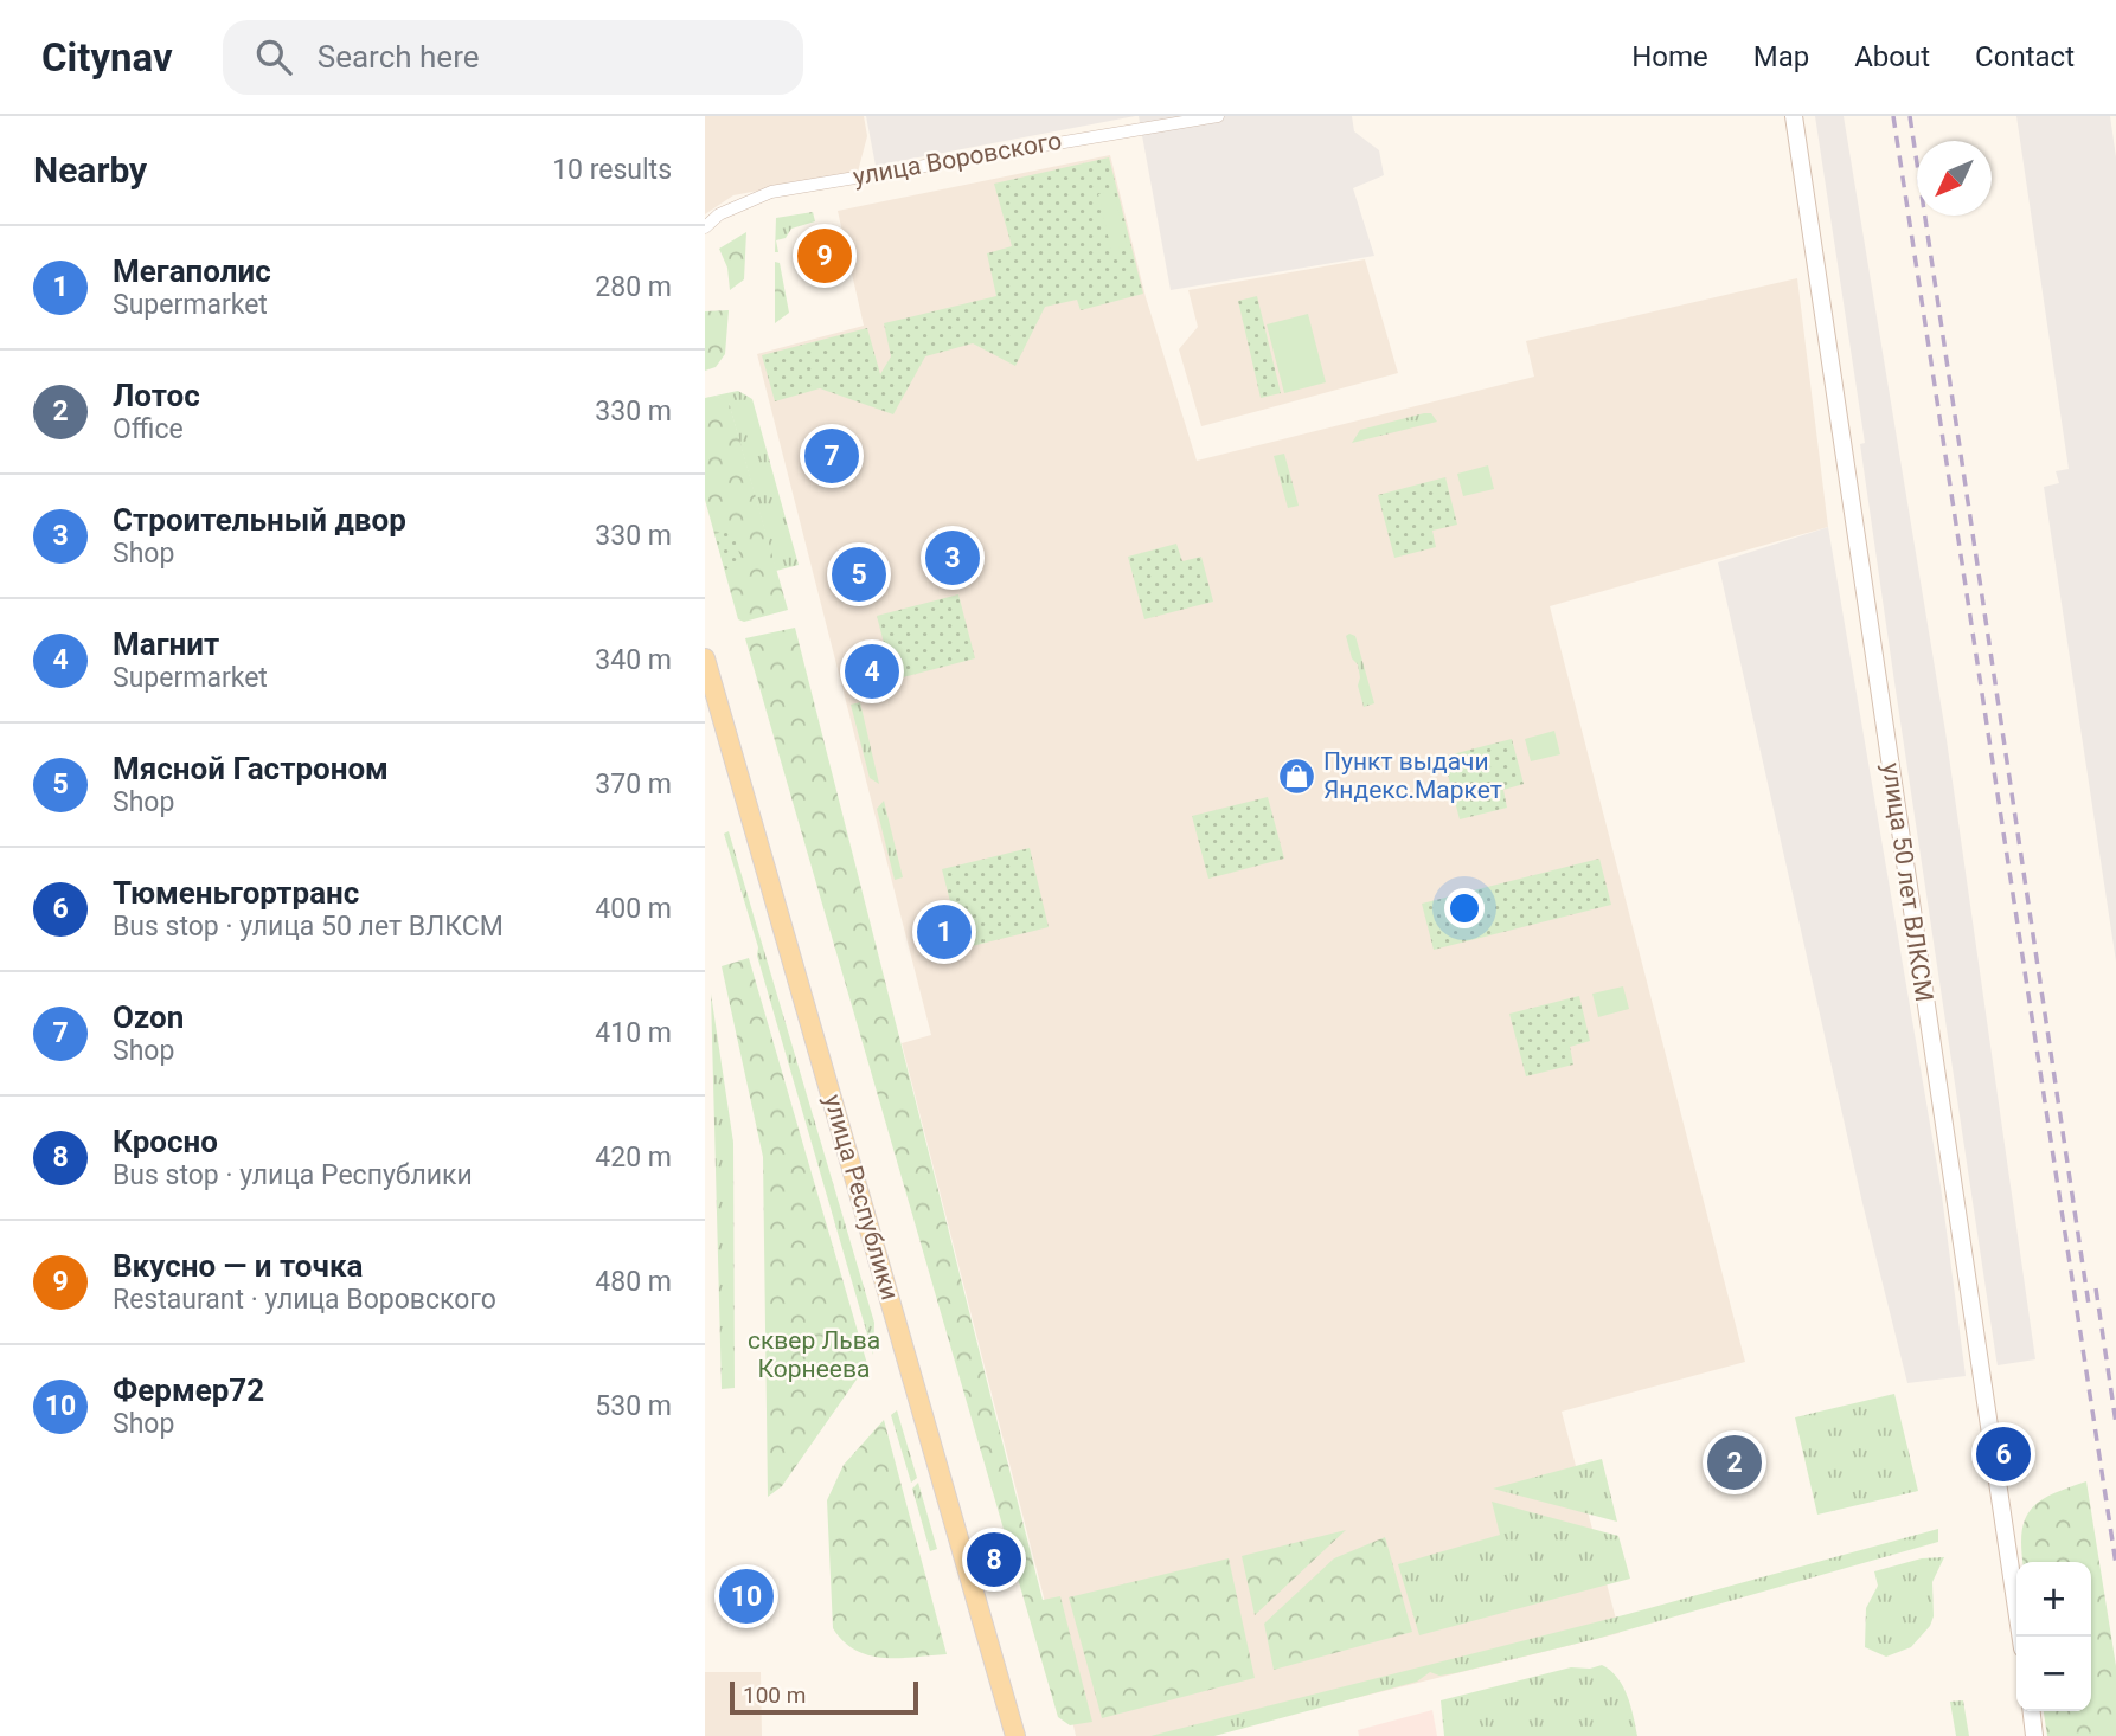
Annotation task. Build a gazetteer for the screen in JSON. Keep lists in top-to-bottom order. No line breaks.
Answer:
{"streets":{"main road":["улица Республики"],"street":["улица Воровского","улица 50 лет ВЛКСМ"]},"parks":["сквер Льва Корнеева"],"places":{"shop":["Пункт выдачи Яндекс.Маркет"]},"scale_bar":"100 m","north":"bottom left","page":{"header":"Citynav","search":"Search here","nav":["Home","Map","About","Contact"],"heading":["Nearby","10 results"],"list":[{"mark":"1","name":"Мегаполис","note":"Supermarket","value":"280 m"},{"mark":"2","name":"Лотос","note":"Office","value":"330 m"},{"mark":"3","name":"Строительный двор","note":"Shop","value":"330 m"},{"mark":"4","name":"Магнит","note":"Supermarket","value":"340 m"},{"mark":"5","name":"Мясной Гастроном","note":"Shop","value":"370 m"},{"mark":"6","name":"Тюменьгортранс","note":"Bus stop · улица 50 лет ВЛКСМ","value":"400 m"},{"mark":"7","name":"Ozon","note":"Shop","value":"410 m"},{"mark":"8","name":"Кросно","note":"Bus stop · улица Республики","value":"420 m"},{"mark":"9","name":"Вкусно — и точка","note":"Restaurant · улица Воровского","value":"480 m"},{"mark":"10","name":"Фермер72","note":"Shop","value":"530 m"}],"pins":["9","7","3","5","4","1","6","2","8","10"],"map_buttons":["+","−"],"scale":"100 m"}}
